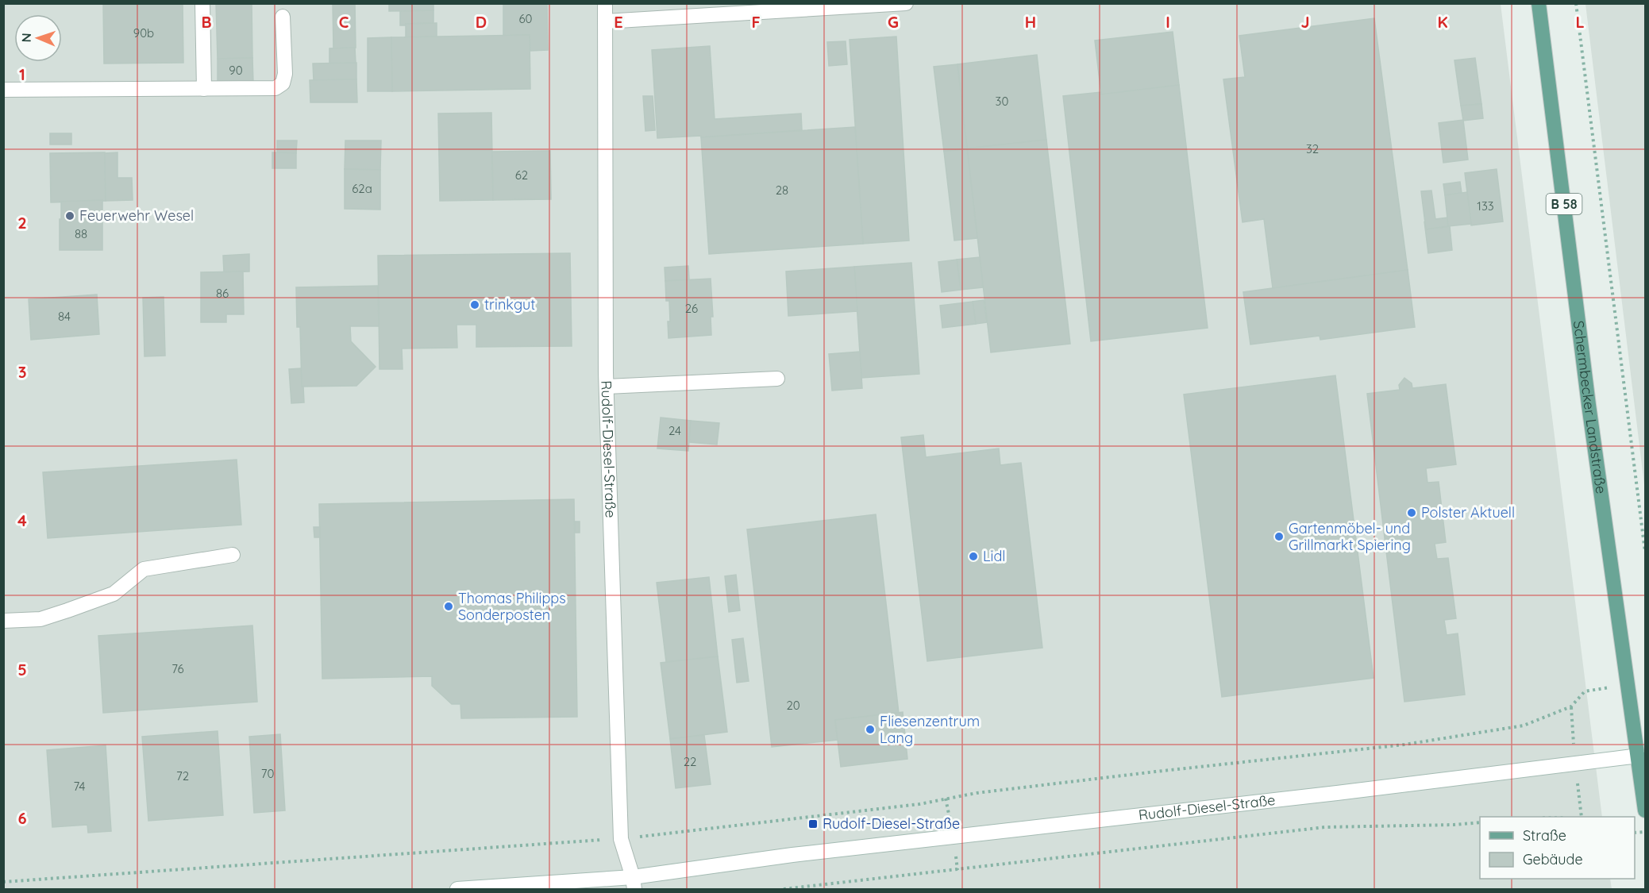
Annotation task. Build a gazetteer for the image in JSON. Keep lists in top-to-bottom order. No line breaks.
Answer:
{"streets":{"main road":["B 58","Schermbecker Landstraße"],"street":["Rudolf-Diesel-Straße"]},"crossings":[["Schermbecker Landstraße","Rudolf-Diesel-Straße"]],"places":{"other":["Feuerwehr Wesel","trinkgut","Polster Aktuell","Gartenmöbel- und Grillmarkt Spiering","Lidl","Thomas Philipps Sonderposten","Fliesenzentrum Lang"],"transit":["Rudolf-Diesel-Straße"]},"house_numbers":["60","90b","90","30","32","62","62a","28","133","88","86","26","84","24","76","20","22","70","72","74"],"legend":["Straße","Gebäude"],"north":"left","grid":{"columns":["B","C","D","E","F","G","H","I","J","K","L"],"rows":["1","2","3","4","5","6"]}}
